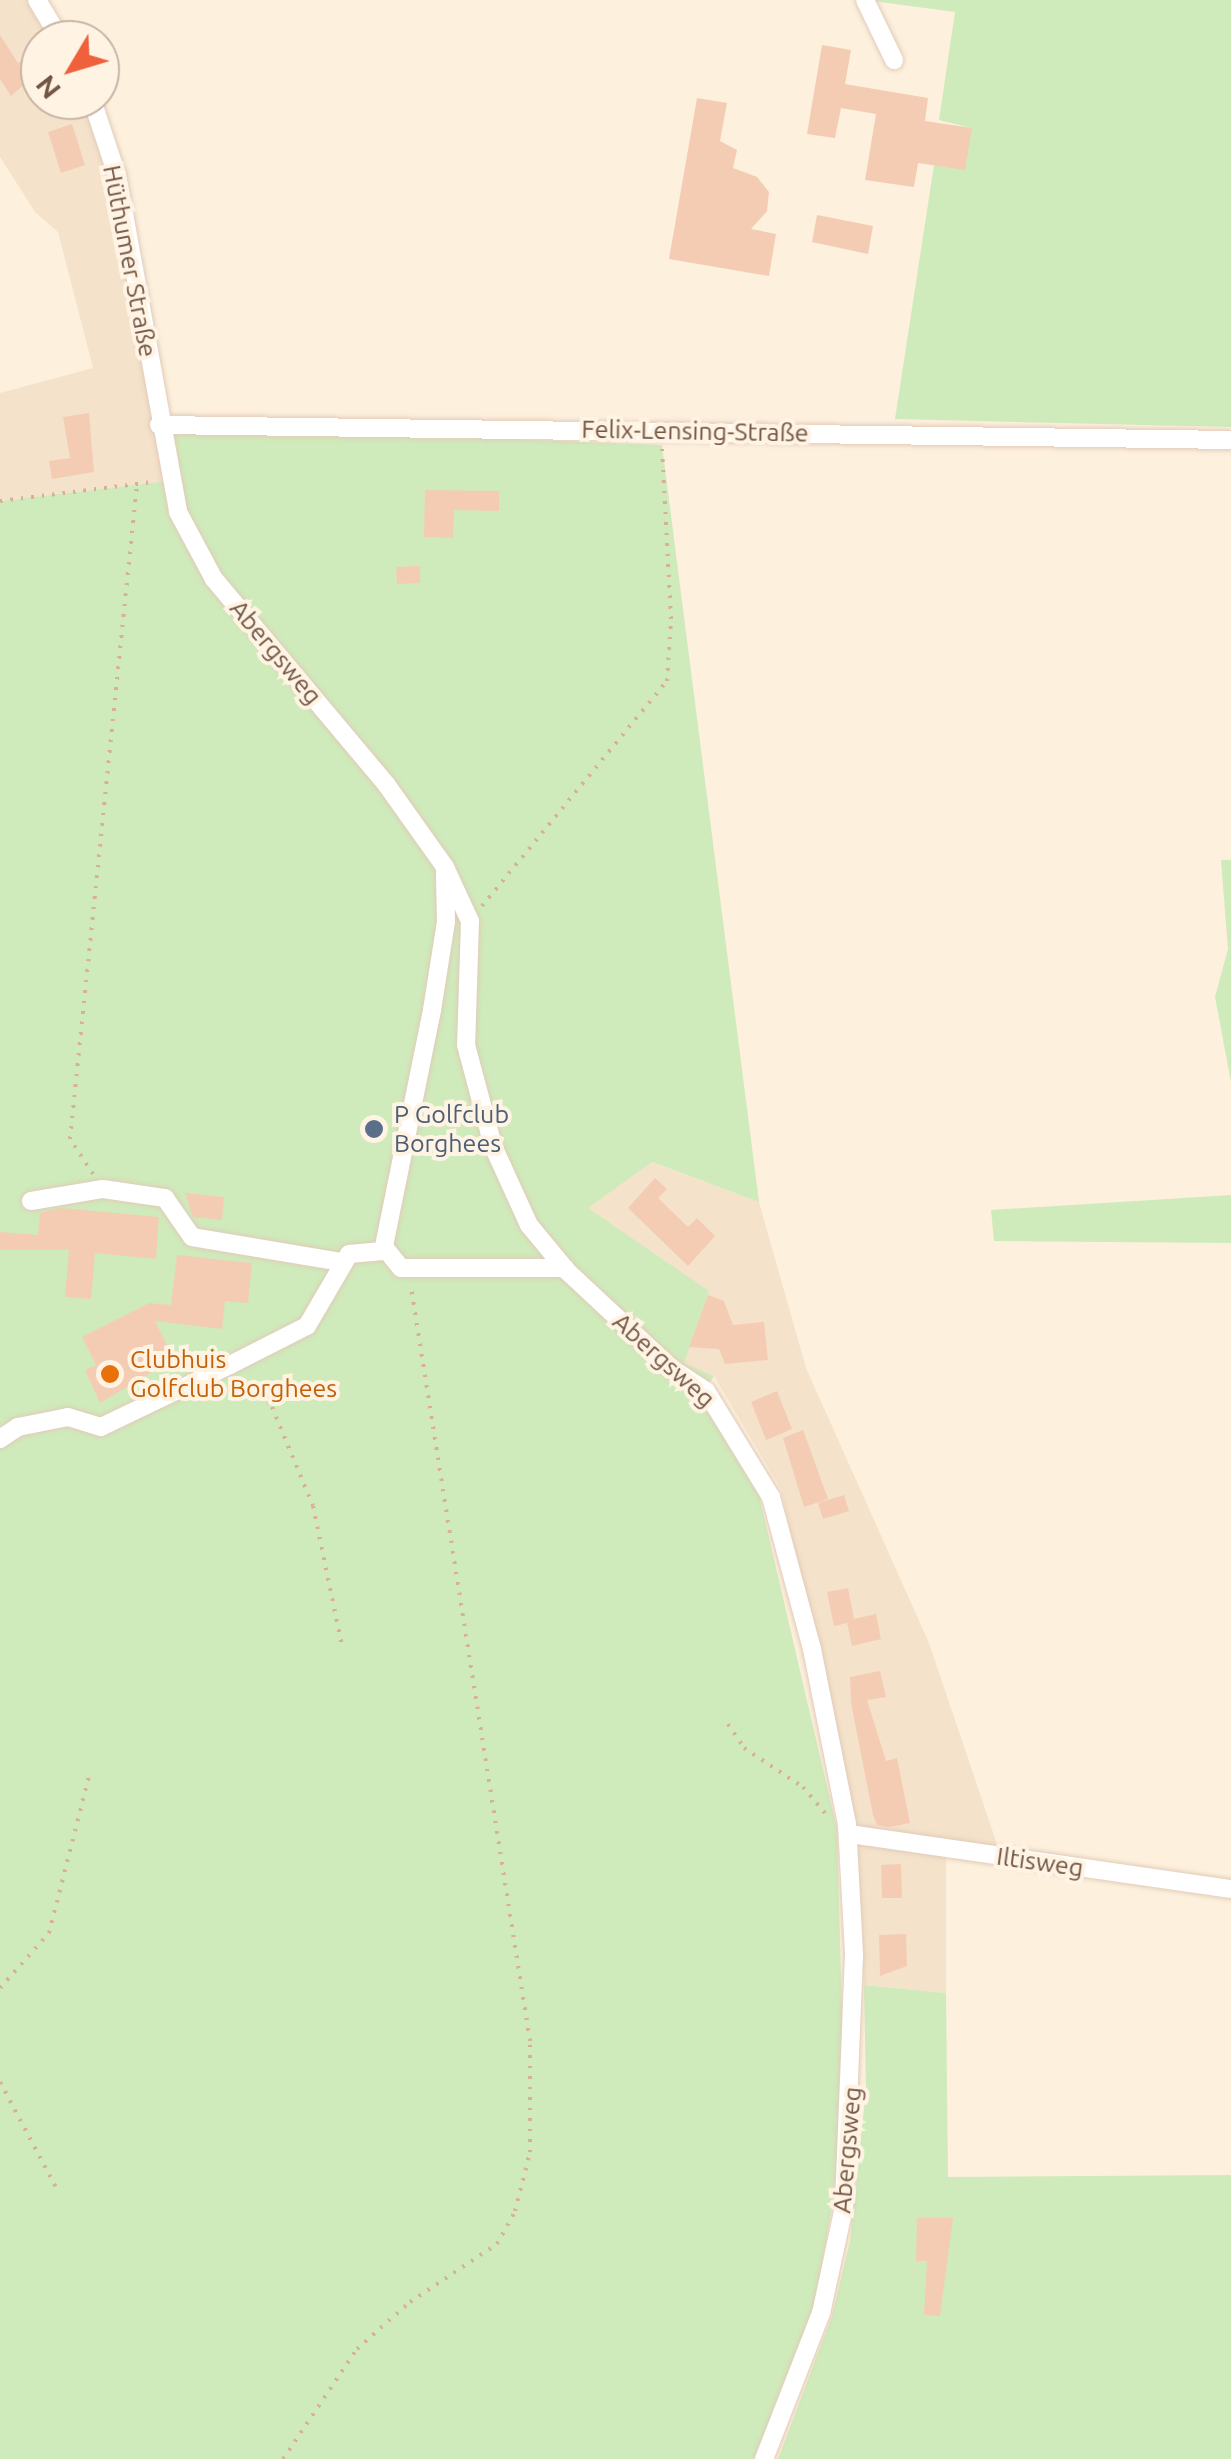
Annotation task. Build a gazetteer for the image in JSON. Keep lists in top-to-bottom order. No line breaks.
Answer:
{"streets":{"street":["Hüthumer Straße","Felix-Lensing-Straße","Abergsweg","Iltisweg"]},"crossings":[["Hüthumer Straße","Felix-Lensing-Straße"],["Hüthumer Straße","Abergsweg"],["Felix-Lensing-Straße","Abergsweg"],["Abergsweg","Iltisweg"]],"places":["P Golfclub Borghees","Clubhuis Golfclub Borghees"],"north":"bottom left"}
